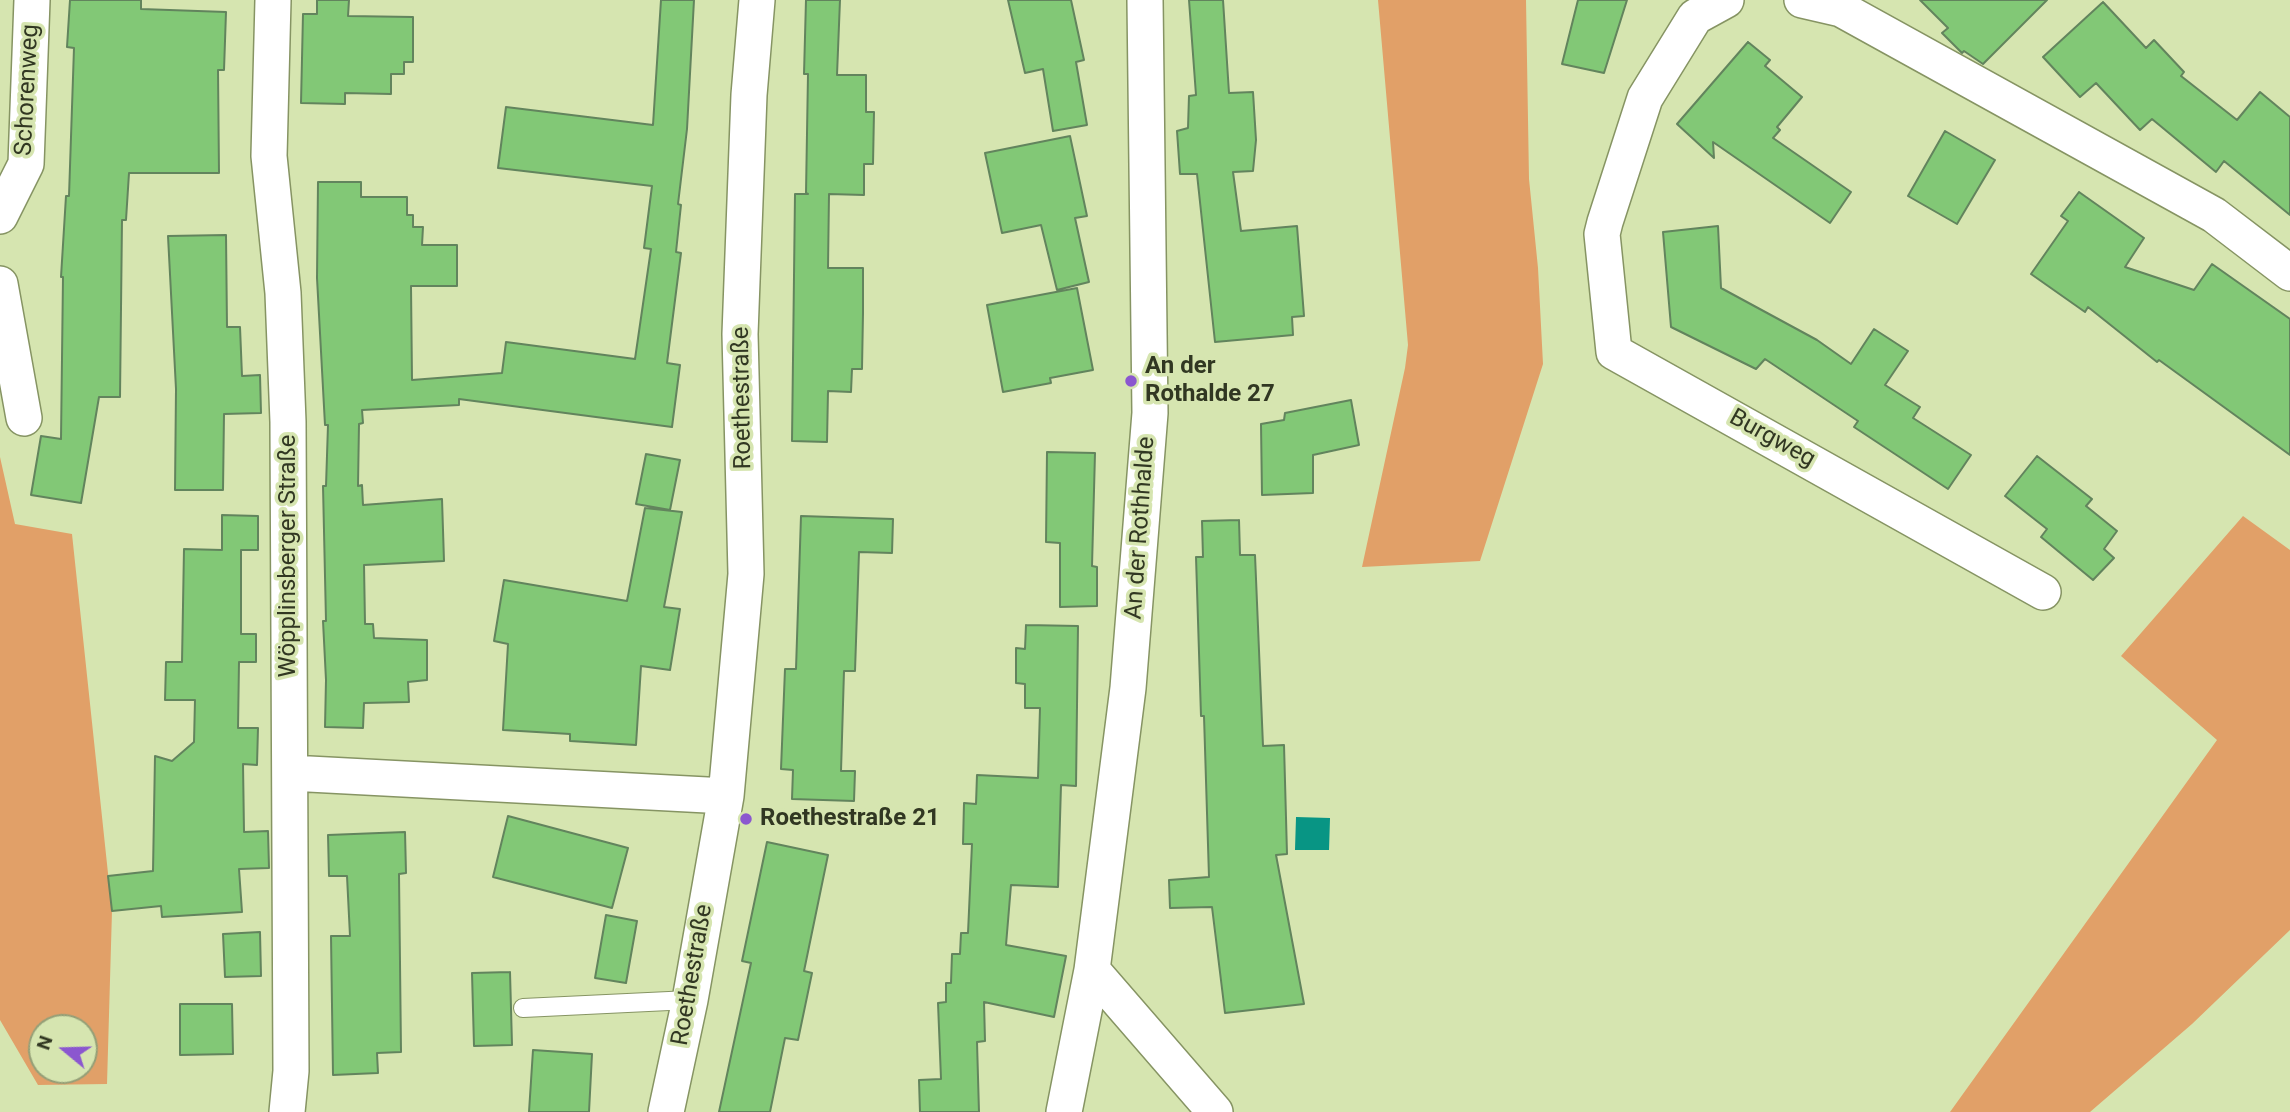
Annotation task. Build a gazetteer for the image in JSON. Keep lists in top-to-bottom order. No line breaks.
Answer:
{"streets":{"street":["Schorenweg","Roethestraße","Burgweg","An der Rothhalde","Wöpplinsberger Straße"]},"places":["An der Rothalde 27","Roethestraße 21"],"north":"left"}
